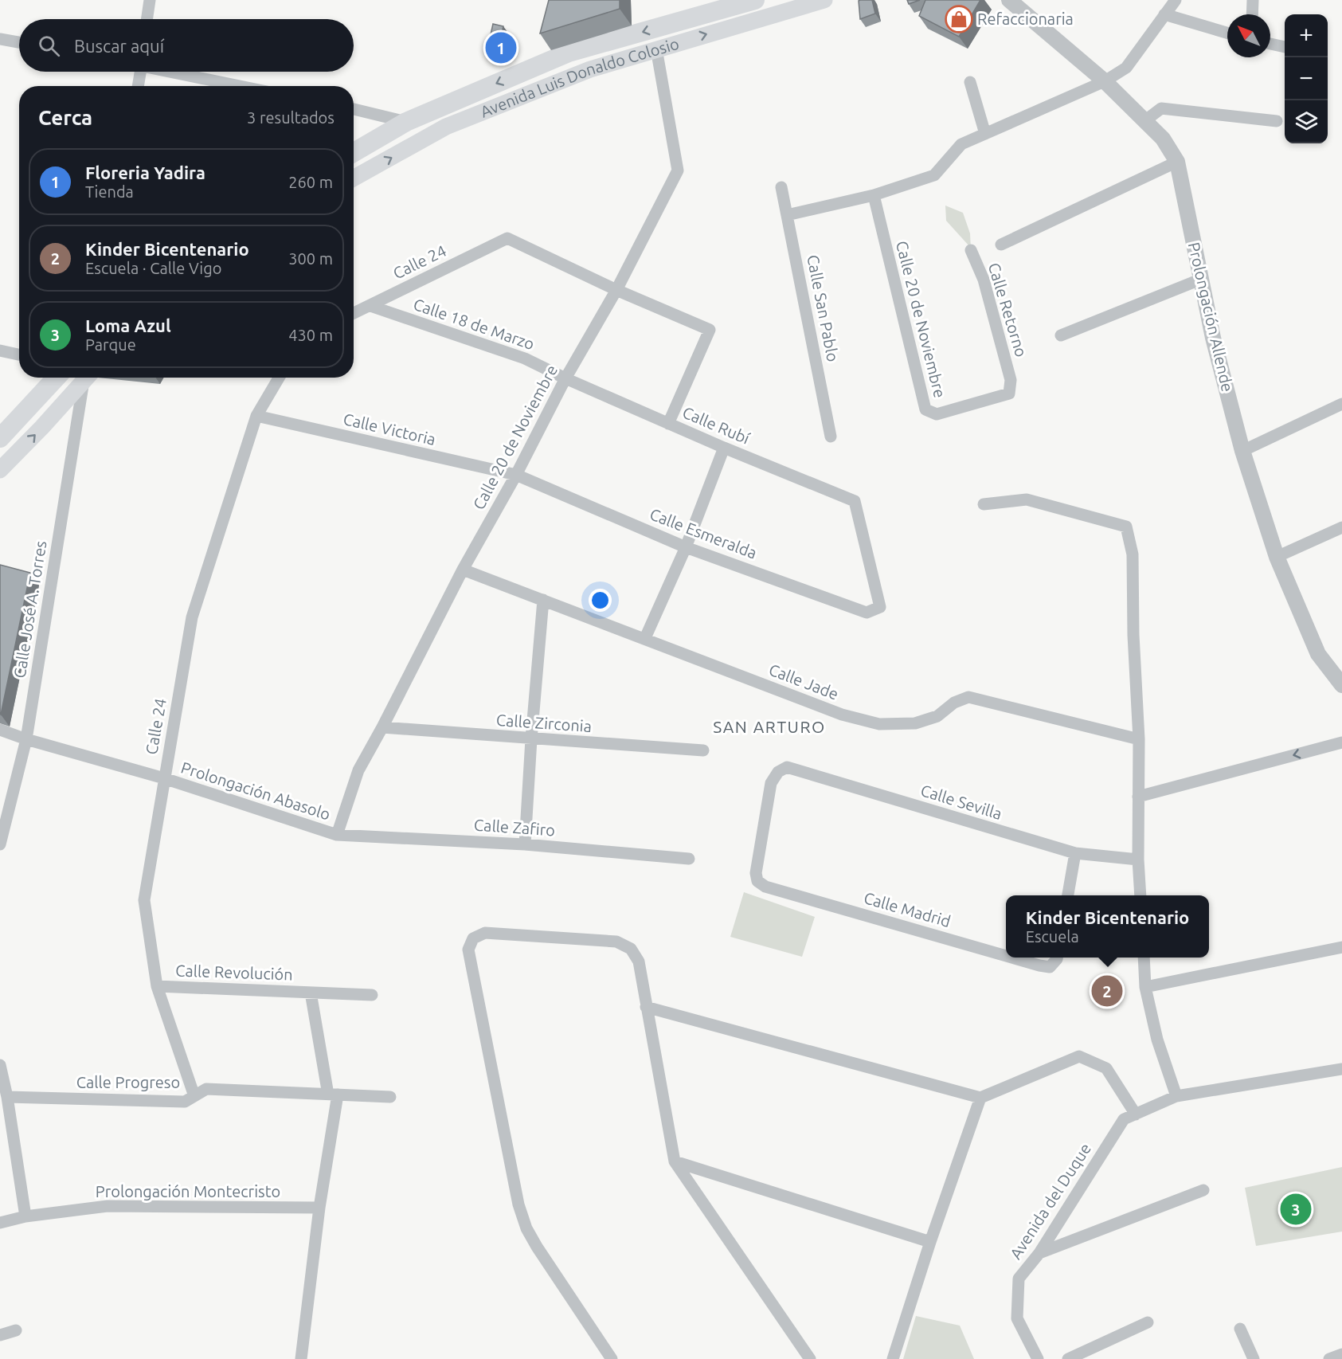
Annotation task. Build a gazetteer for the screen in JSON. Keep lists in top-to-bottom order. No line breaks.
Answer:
{"streets":{"main road":["Avenida Luis Donaldo Colosio"],"street":["Calle 24","Calle San Pablo","Calle Retorno","Prolongación Allende","Calle 20 de Noviembre","Calle 18 de Marzo","Calle Rubí","Calle Victoria","Calle Esmeralda","Calle José A. Torres","Calle Jade","Calle Zirconia","Prolongación Abasolo","Calle Sevilla","Calle Zafiro","Calle Madrid","Calle Revolución","Calle Progreso","Prolongación Montecristo","Avenida del Duque"]},"crossings":[["Avenida Luis Donaldo Colosio","Calle 20 de Noviembre"],["Calle 24","Calle 20 de Noviembre"],["Calle 24","Calle 18 de Marzo"],["Calle 24","Calle Victoria"],["Calle 24","Prolongación Abasolo"],["Calle 24","Calle Revolución"],["Calle 24","Calle Progreso"],["Calle Retorno","Calle 20 de Noviembre"],["Calle 20 de Noviembre","Calle 18 de Marzo"],["Calle 20 de Noviembre","Calle Rubí"],["Calle 20 de Noviembre","Calle Victoria"],["Calle 20 de Noviembre","Calle Esmeralda"],["Calle 20 de Noviembre","Calle Jade"],["Calle 20 de Noviembre","Calle Zirconia"],["Calle 20 de Noviembre","Prolongación Abasolo"],["Calle 20 de Noviembre","Calle Zafiro"],["Calle 18 de Marzo","Calle Rubí"],["Calle Rubí","Calle Esmeralda"],["Calle Victoria","Calle Esmeralda"],["Calle José A. Torres","Prolongación Abasolo"],["Prolongación Abasolo","Calle Zafiro"],["Calle Sevilla","Calle Madrid"]],"districts":["SAN ARTURO"],"places":{"shop":["Refaccionaria"]},"north":"top left","page":{"map_buttons":["+","−"],"search":"Buscar aquí","pins":["1","2","3"],"heading":["Cerca","3 resultados"],"list":[{"mark":"1","name":"Floreria Yadira","note":"Tienda","value":"260 m"},{"mark":"2","name":"Kinder Bicentenario","note":"Escuela · Calle Vigo","value":"300 m"},{"mark":"3","name":"Loma Azul","note":"Parque","value":"430 m"}],"popup":["Kinder Bicentenario","Escuela"]}}
